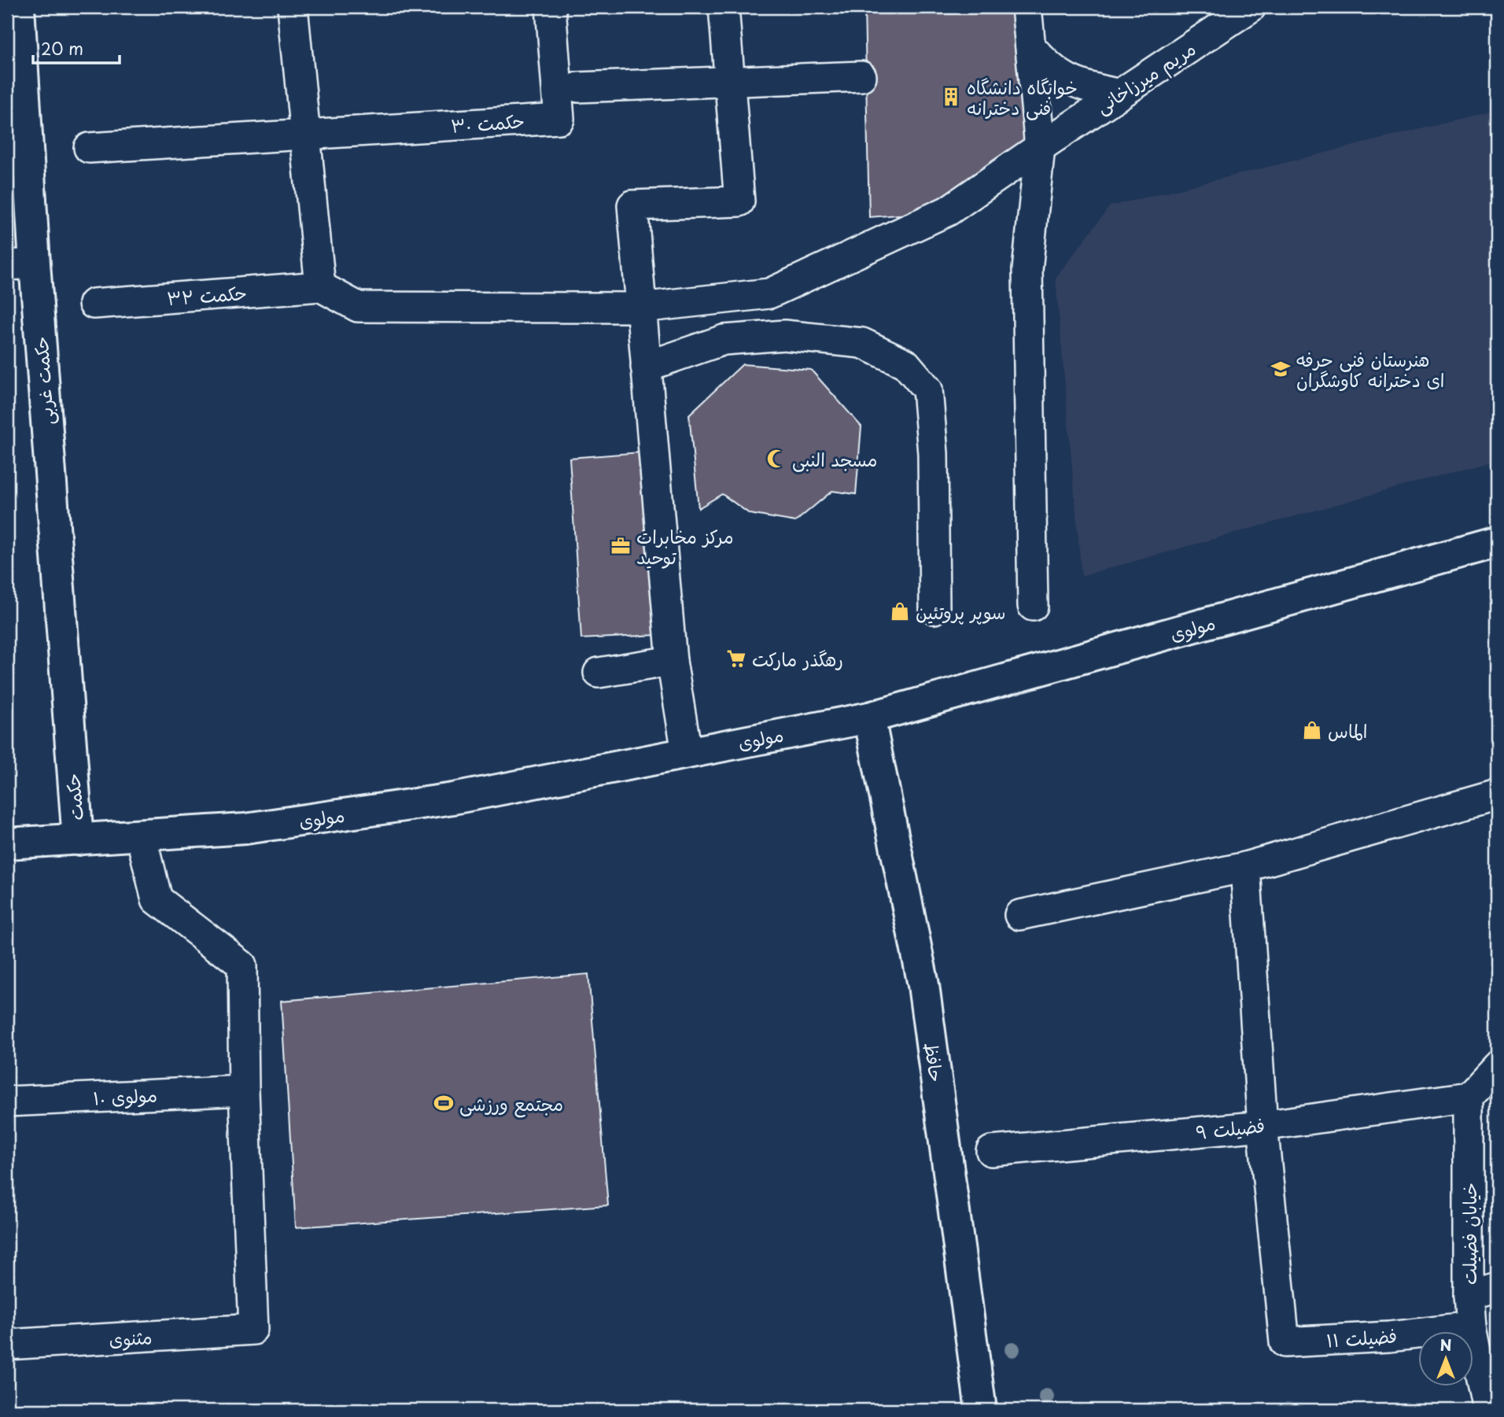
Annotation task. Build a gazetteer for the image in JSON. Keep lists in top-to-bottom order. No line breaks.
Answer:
{"streets":{"main road":["حکمت غربی","مولوی","حکمت","حافظ"],"street":["مریم میرزاخانی","حکمت ۳۰","حکمت ۳۲","مولوی ۱۰","فضیلت ۹","خیابان فضیلت","مثنوی","فضیلت ۱۱"]},"crossings":[["مریم میرزاخانی","حکمت ۳۲"],["حکمت غربی","حکمت"],["مولوی","حکمت"],["مولوی","حافظ"],["مولوی ۱۰","مثنوی"],["فضیلت ۹","خیابان فضیلت"],["فضیلت ۹","فضیلت ۱۱"],["خیابان فضیلت","فضیلت ۱۱"]],"places":{"building":["خوابگاه دانشگاه فنی دخترانه"],"school or university":["هنرستان فنی حرفه ای دخترانه کاوشگران"],"mosque":["مسجد النبی"],"office":["مرکز مخابرات توحید"],"shop":["سوپر پروتئین","الماس"],"supermarket":["رهگذر مارکت"],"sports":["مجتمع ورزشی"]},"scale_bar":"20 m","north":"top"}
